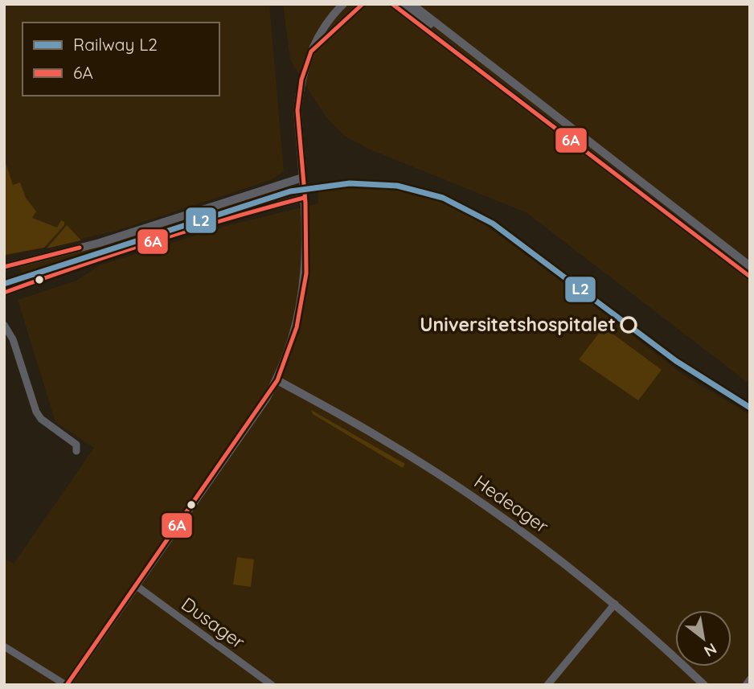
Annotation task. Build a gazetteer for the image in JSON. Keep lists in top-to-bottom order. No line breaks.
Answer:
{"streets":{"street":["Hedeager","Dusager"]},"places":["Universitetshospitalet"],"lines":["transit line 6A","rail line L2"],"legend":["Railway L2","6A"],"north":"bottom right"}
